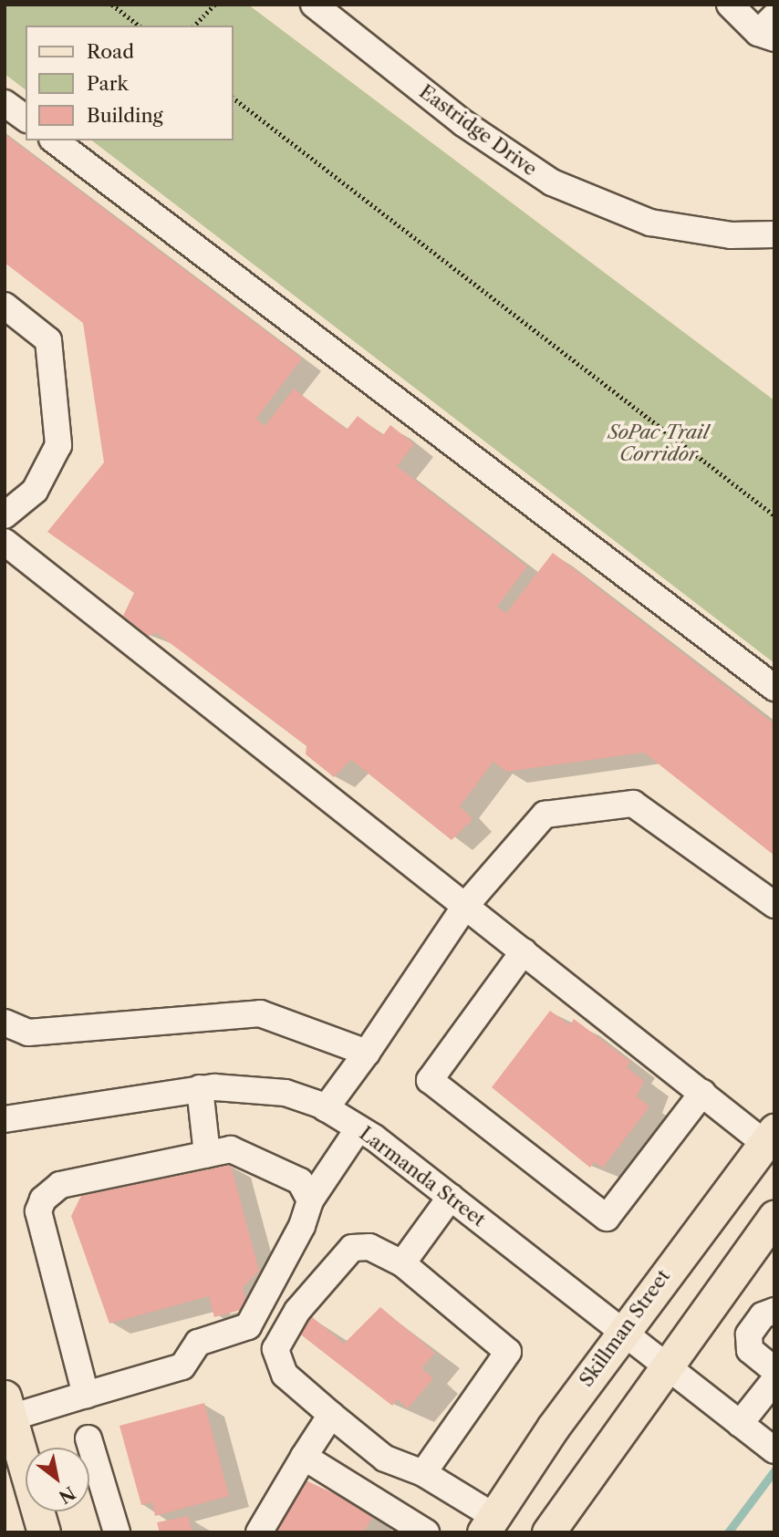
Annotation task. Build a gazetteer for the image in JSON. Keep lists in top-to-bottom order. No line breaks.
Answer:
{"streets":{"main road":["Skillman Street"],"street":["Eastridge Drive","Larmanda Street"]},"crossings":[["Larmanda Street","Skillman Street"]],"parks":["SoPac Trail Corridor"],"legend":["Road","Park","Building"],"north":"bottom right"}
